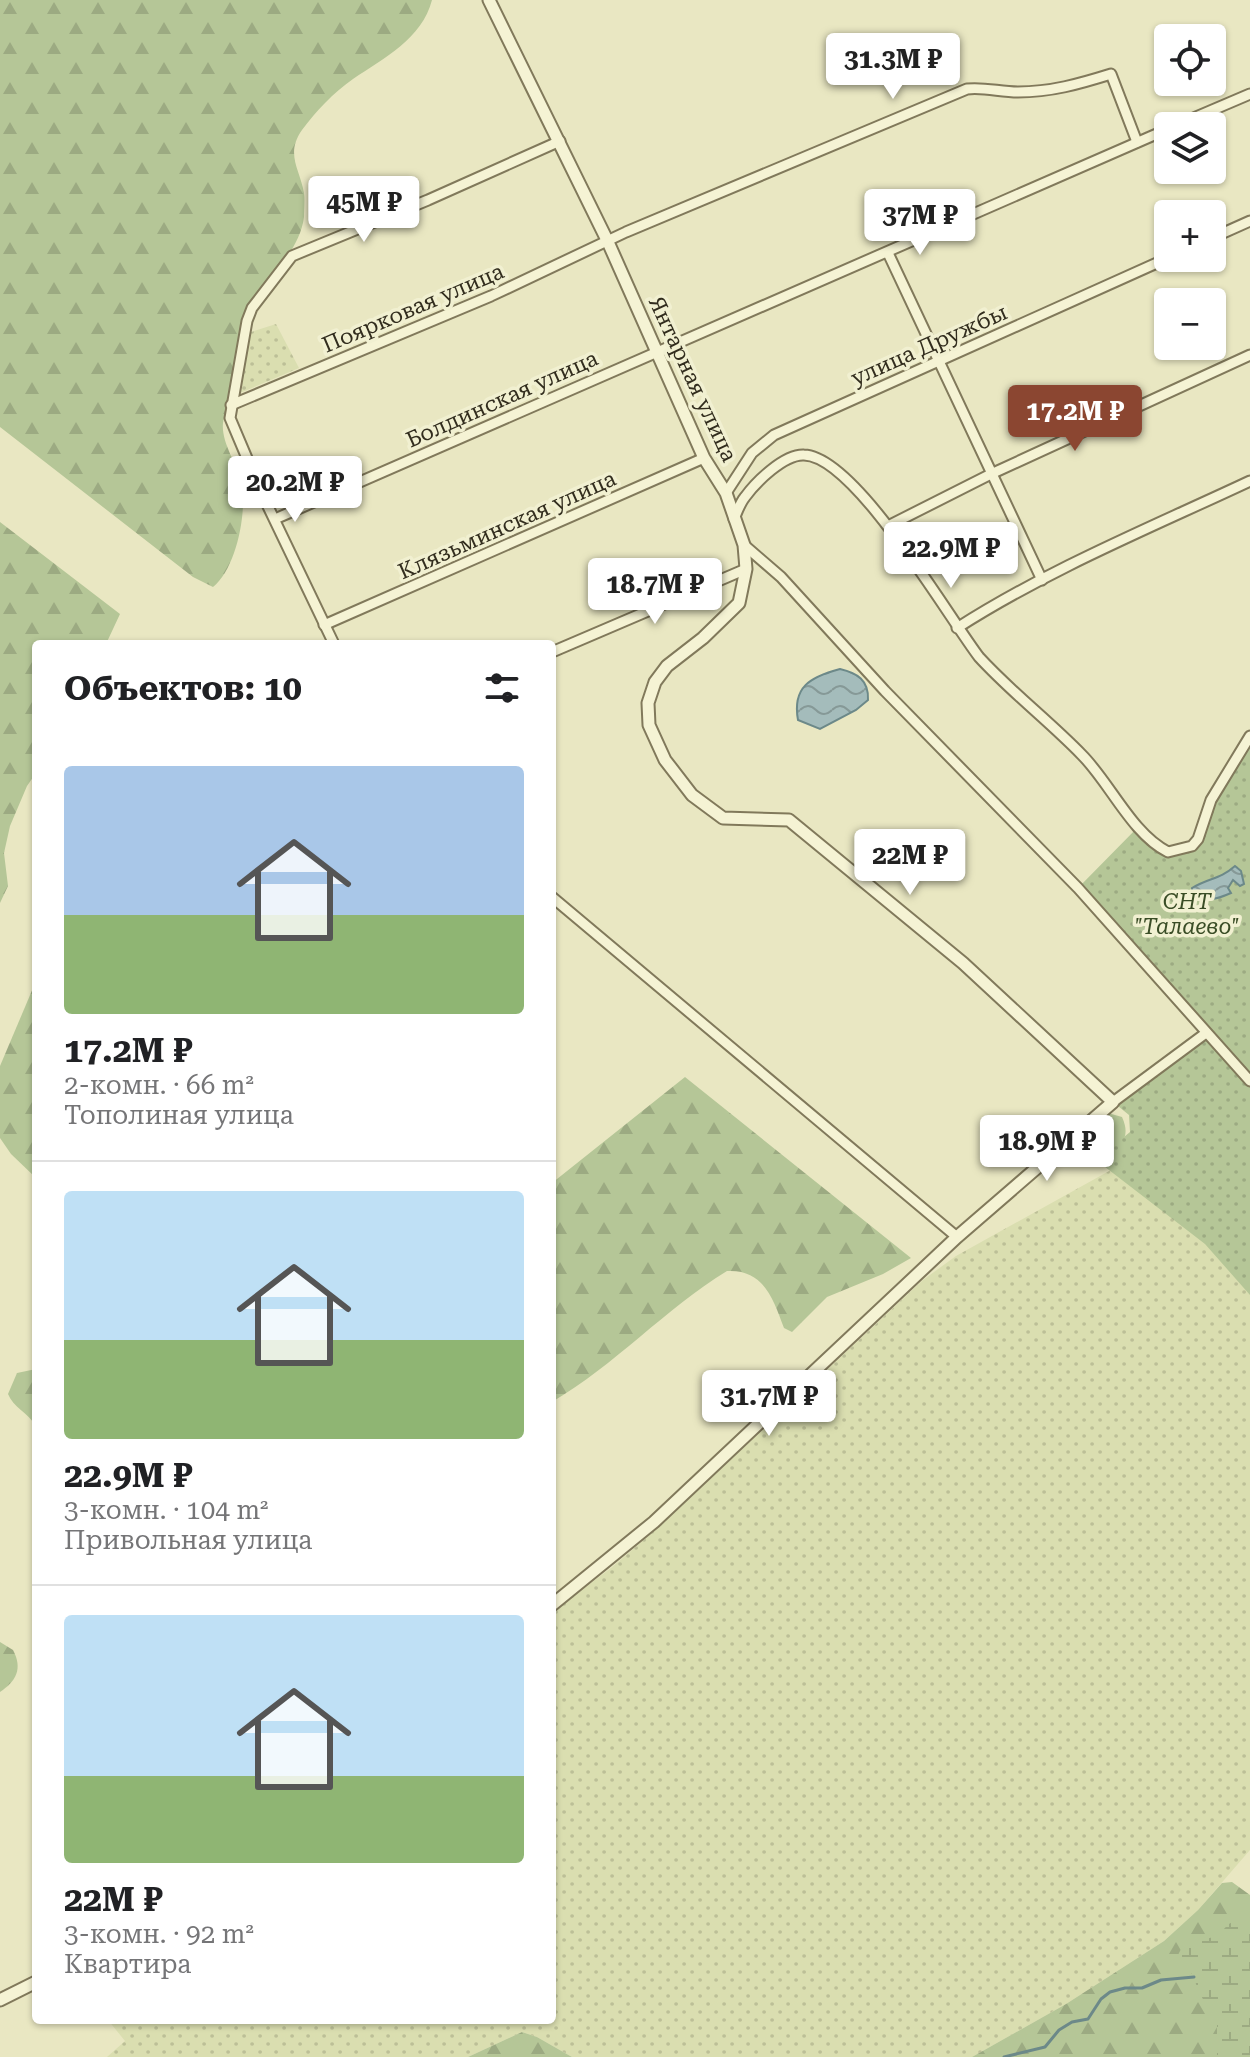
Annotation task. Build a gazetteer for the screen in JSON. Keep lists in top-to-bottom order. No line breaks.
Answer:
{"streets":{"street":["Поярковая улица","улица Дружбы","Янтарная улица","Болдинская улица","Клязьминская улица"]},"crossings":[["Поярковая улица","Янтарная улица"],["Поярковая улица","Болдинская улица"],["улица Дружбы","Янтарная улица"],["Янтарная улица","Болдинская улица"],["Янтарная улица","Клязьминская улица"]],"parks":["СНТ \"Талаево\""],"page":{"map_buttons":["+","−"],"price":["31.3M ₽","45M ₽","37M ₽","17.2M ₽","20.2M ₽","22.9M ₽","18.7M ₽","22M ₽","18.9M ₽","31.7M ₽"],"heading":"Объектов: 10","list":[{"name":"17.2M ₽","note":"2-комн. · 66 m² · Тополиная улица"},{"name":"22.9M ₽","note":"3-комн. · 104 m² · Привольная улица"},{"name":"22M ₽","note":"3-комн. · 92 m² · Квартира"}]}}
